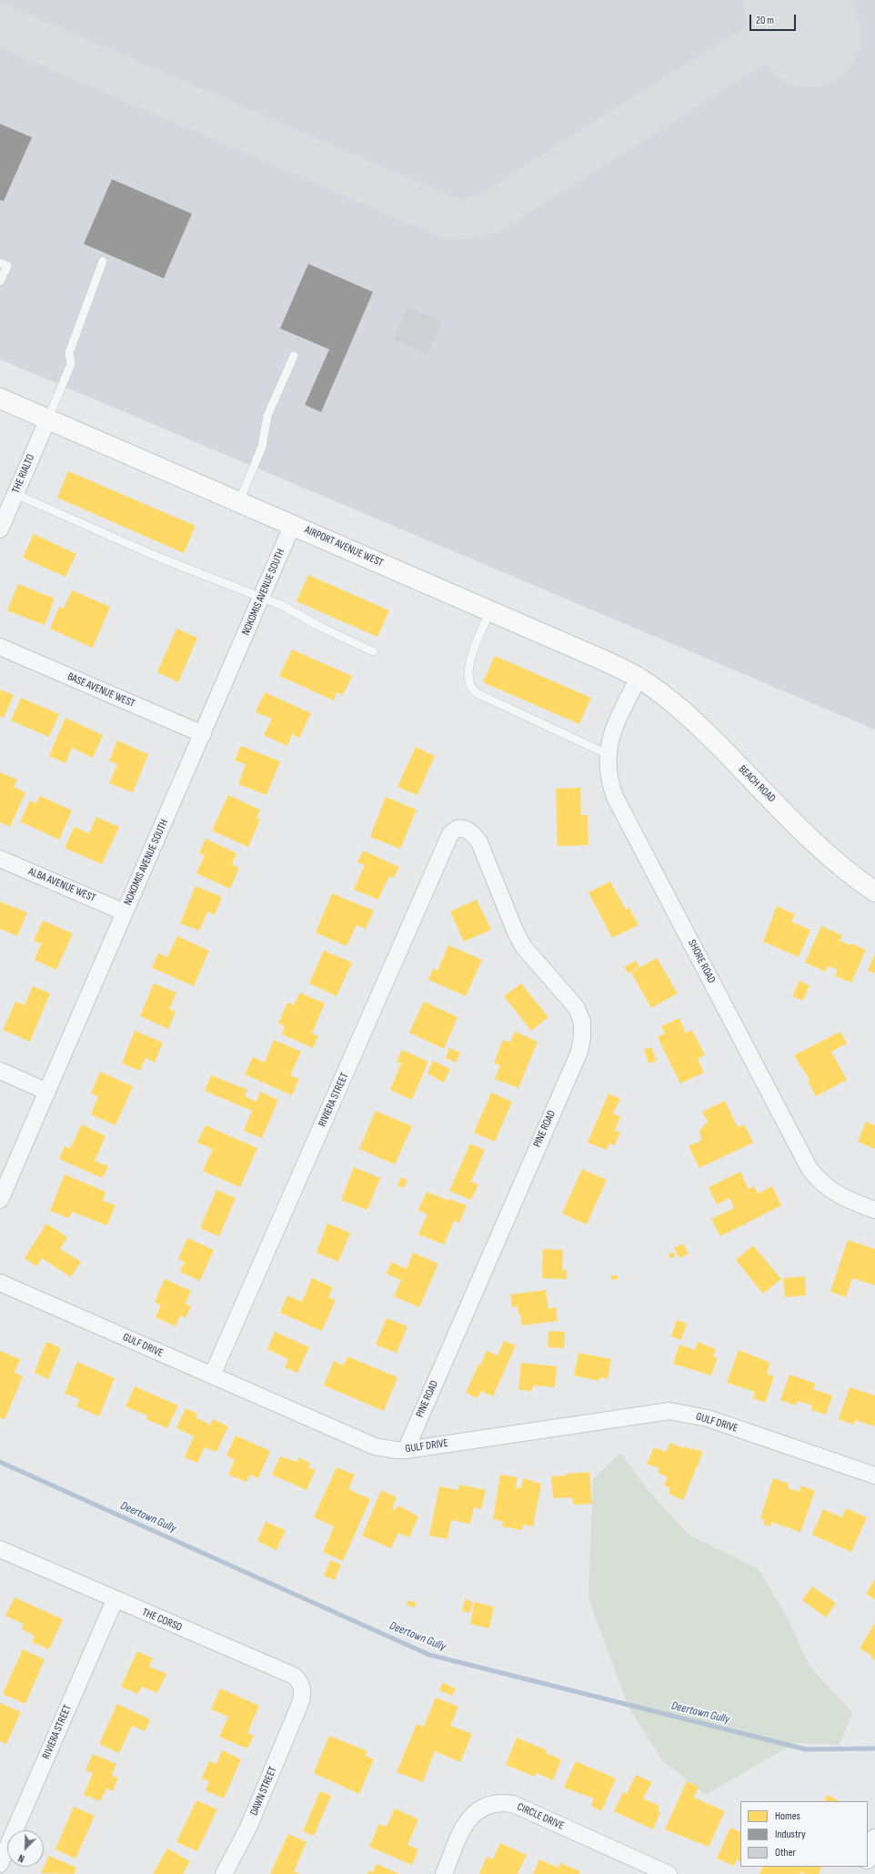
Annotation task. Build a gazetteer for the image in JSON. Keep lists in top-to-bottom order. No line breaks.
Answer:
{"streets":{"street":["THE RIALTO","AIRPORT AVENUE WEST","NOKOMIS AVENUE SOUTH","BASE AVENUE WEST","BEACH ROAD","ALBA AVENUE WEST","SHORE ROAD","RIVIERA STREET","PINE ROAD","GULF DRIVE","THE CORSO","DAWN STREET","CIRCLE DRIVE"]},"crossings":[["THE RIALTO","AIRPORT AVENUE WEST"],["AIRPORT AVENUE WEST","NOKOMIS AVENUE SOUTH"],["AIRPORT AVENUE WEST","BEACH ROAD"],["AIRPORT AVENUE WEST","SHORE ROAD"],["NOKOMIS AVENUE SOUTH","BASE AVENUE WEST"],["NOKOMIS AVENUE SOUTH","ALBA AVENUE WEST"],["BEACH ROAD","SHORE ROAD"],["RIVIERA STREET","PINE ROAD"],["RIVIERA STREET","GULF DRIVE"],["RIVIERA STREET","THE CORSO"],["PINE ROAD","GULF DRIVE"],["THE CORSO","DAWN STREET"]],"water":["Deertown Gully"],"legend":["Homes","Industry","Other"],"scale_bar":"20 m","north":"bottom left"}
